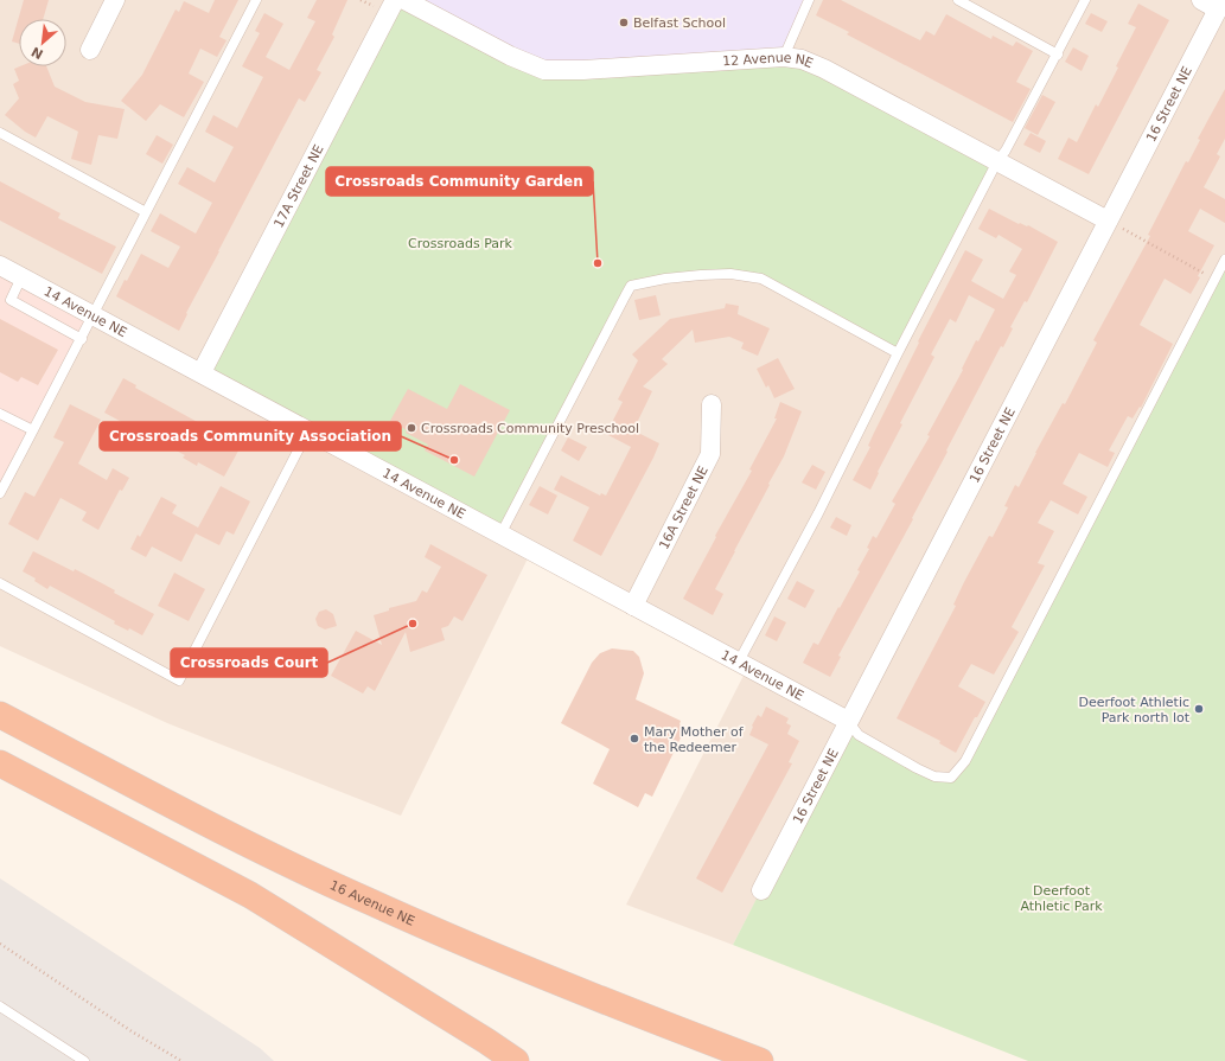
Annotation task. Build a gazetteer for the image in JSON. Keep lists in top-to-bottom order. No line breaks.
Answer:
{"streets":{"highway":["16 Avenue NE"],"street":["12 Avenue NE","16 Street NE","17A Street NE","14 Avenue NE","16A Street NE"]},"crossings":[["12 Avenue NE","16 Street NE"],["16 Street NE","14 Avenue NE"],["17A Street NE","14 Avenue NE"],["14 Avenue NE","16A Street NE"]],"parks":["Crossroads Park","Deerfoot Athletic Park"],"places":["Belfast School","Crossroads Community Garden","Crossroads Community Preschool","Crossroads Community Association","Crossroads Court","Deerfoot Athletic Park north lot","Mary Mother of the Redeemer"],"north":"bottom left"}
